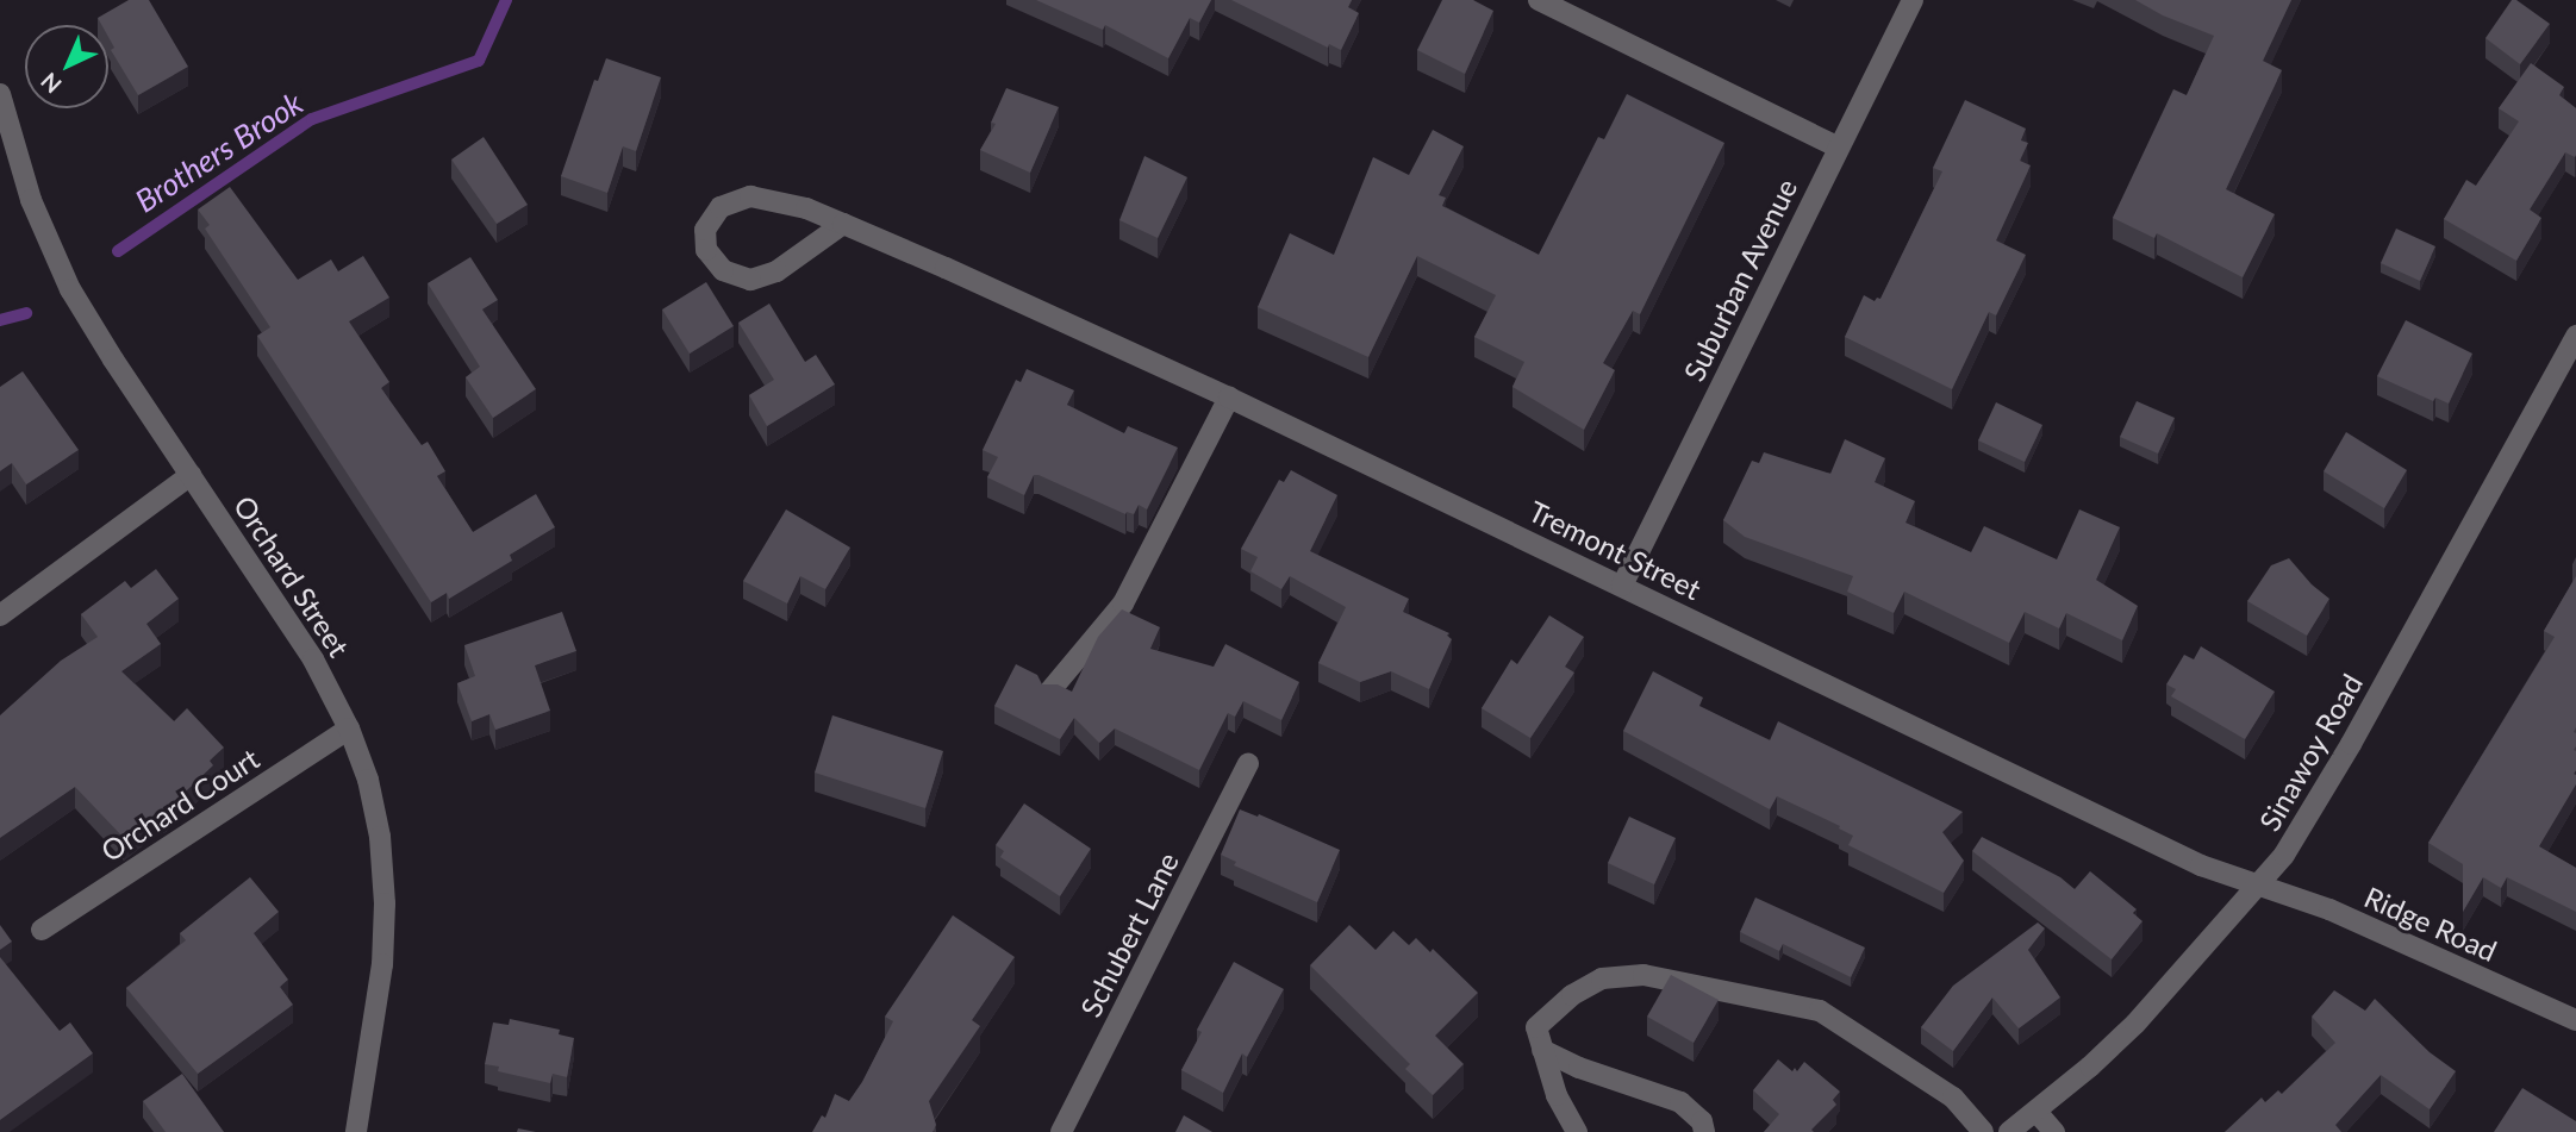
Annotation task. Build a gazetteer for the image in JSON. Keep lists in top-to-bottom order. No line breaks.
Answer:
{"streets":{"street":["Suburban Avenue","Tremont Street","Orchard Street","Sinawoy Road","Orchard Court","Ridge Road","Schubert Lane"]},"crossings":[["Suburban Avenue","Tremont Street"],["Tremont Street","Sinawoy Road"],["Tremont Street","Ridge Road"],["Orchard Street","Orchard Court"],["Sinawoy Road","Ridge Road"]],"water":["Brothers Brook"],"north":"bottom left"}
